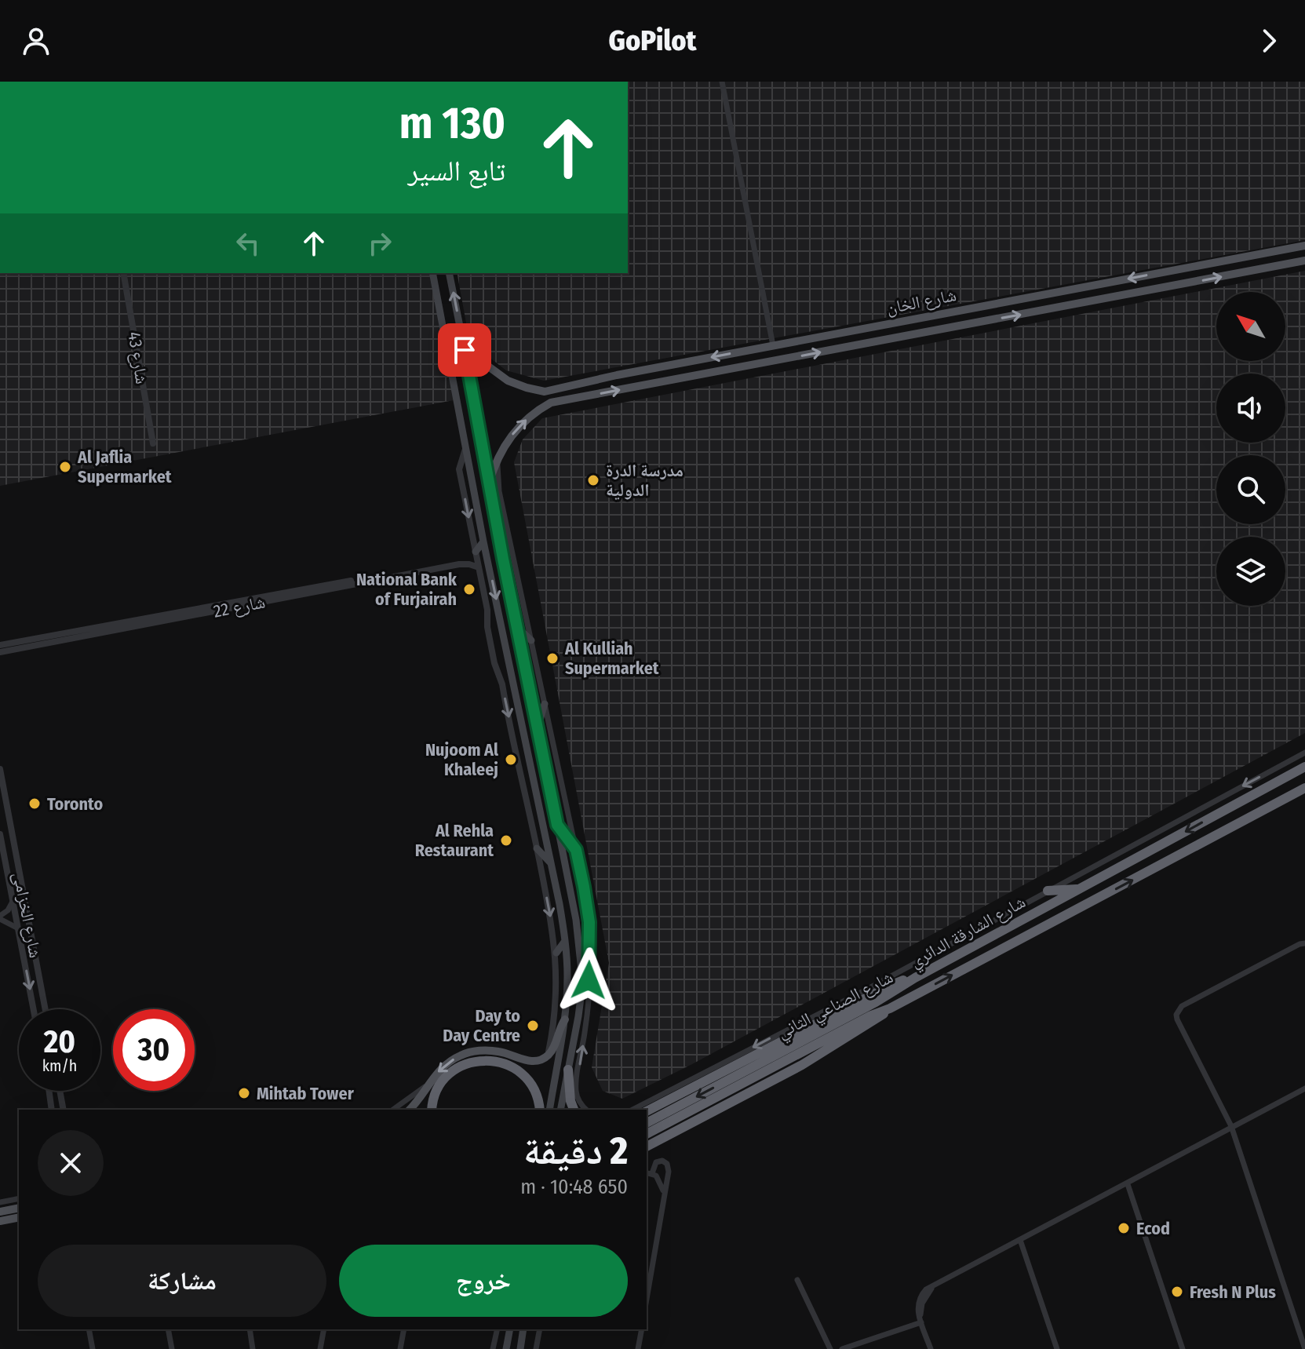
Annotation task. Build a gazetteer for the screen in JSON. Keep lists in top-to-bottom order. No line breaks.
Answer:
{"streets":{"highway":["شارع الشارقة الدائري"],"main road":["شارع الخان"],"street":["شارع 43","شارع 22","شارع الخزامى","شارع الصناعي الثاني"]},"one_way":["شارع الصناعي الثاني"],"places":["Al Jaflia Supermarket","مدرسة الدرة الدولية","National Bank of Furjairah","Al Kulliah Supermarket","Nujoom Al Khaleej","Toronto","Al Rehla Restaurant","Day to Day Centre","Mihtab Tower","Ecod","Fresh N Plus"],"north":"top left","page":{"header":"GoPilot","turn":["130 m","تابع السير"],"speed":"20 km/h","limit":"30","heading":["2 دقيقة","650 m · 10:48"],"buttons":["خروج","مشاركة"]}}
